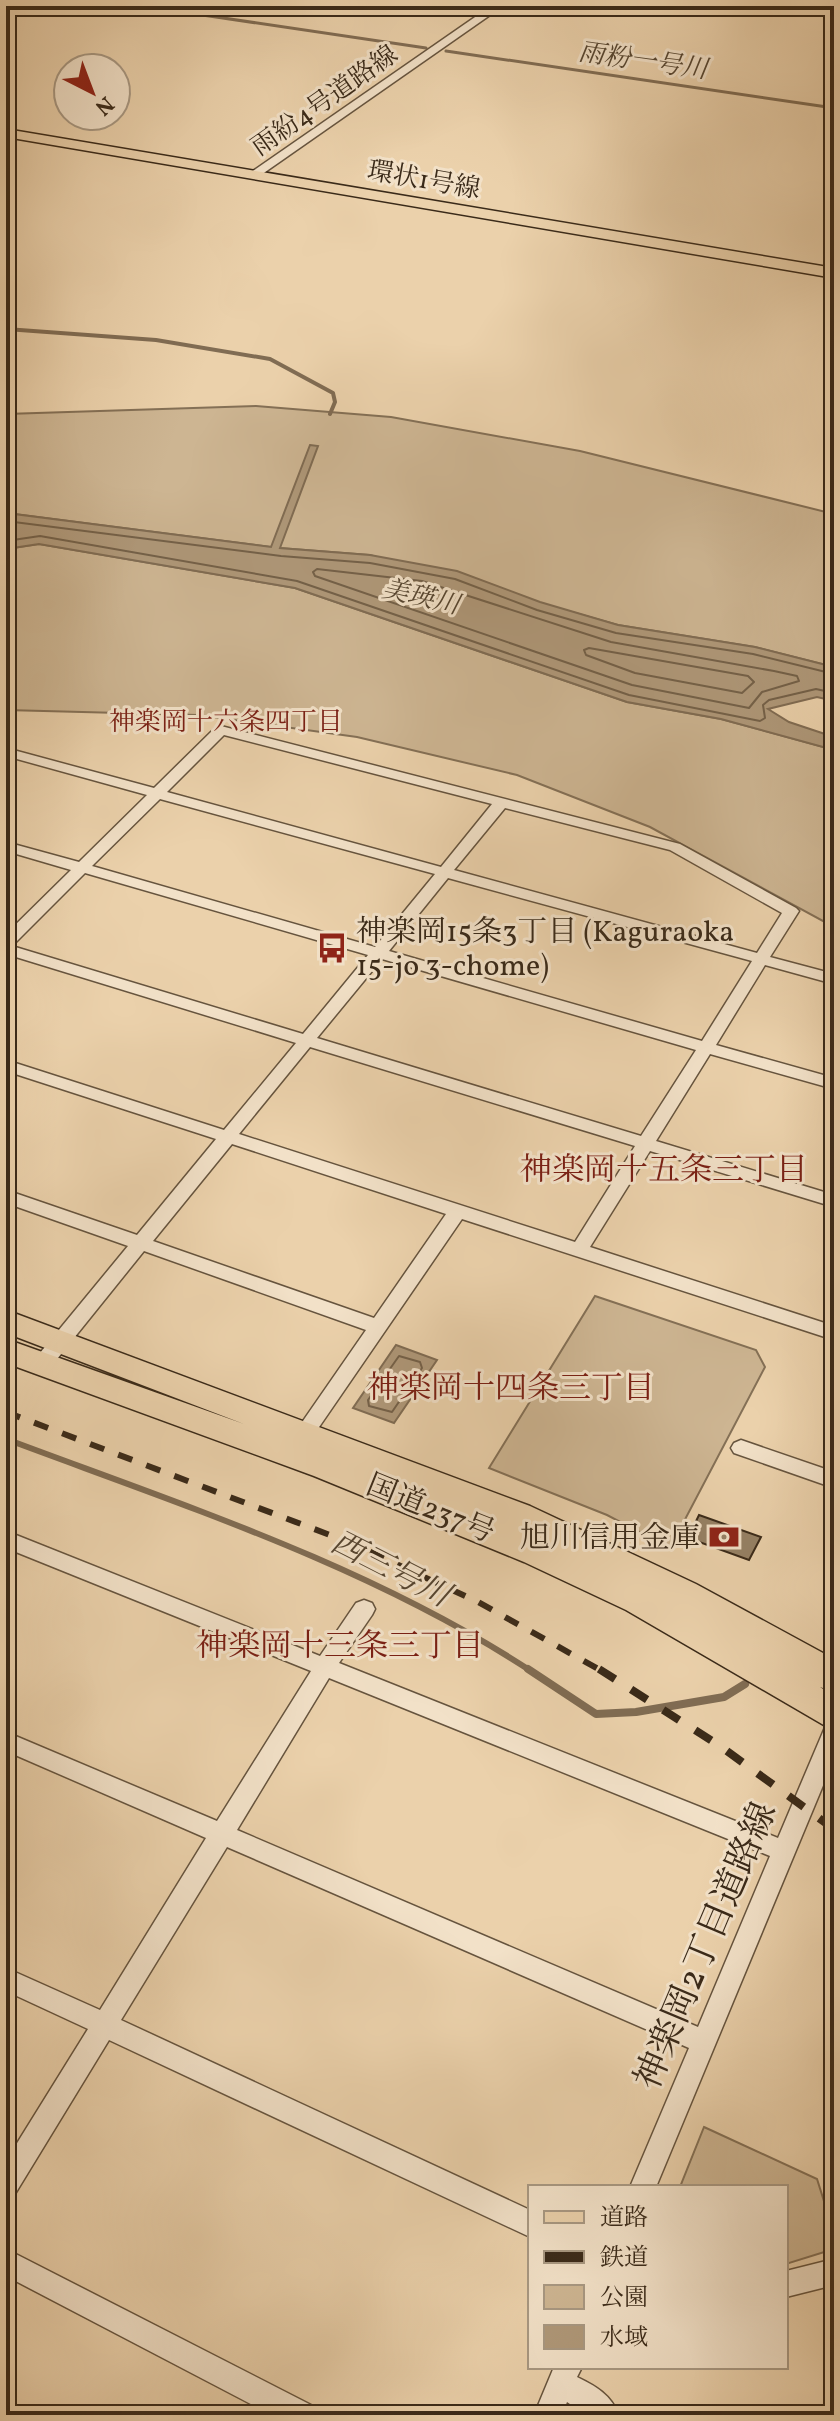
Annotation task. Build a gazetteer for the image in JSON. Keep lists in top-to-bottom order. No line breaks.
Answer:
{"streets":{"highway":["国道237号"],"main road":["環状1号線"],"street":["雨紛4号道路線","神楽岡2丁目道路線"]},"crossings":[["雨紛4号道路線","環状1号線"]],"districts":["神楽岡十六条四丁目","神楽岡十五条三丁目","神楽岡十四条三丁目","神楽岡十三条三丁目"],"water":["雨粉一号川","美瑛川","西三号川"],"places":{"bus stop":["神楽岡15条3丁目 (Kaguraoka 15-jo 3-chome)"],"bank":["旭川信用金庫"]},"legend":["道路","鉄道","公園","水域"],"north":"bottom right"}
